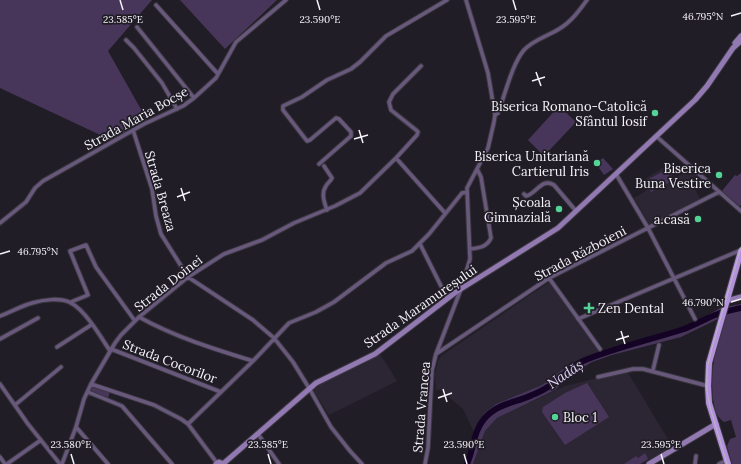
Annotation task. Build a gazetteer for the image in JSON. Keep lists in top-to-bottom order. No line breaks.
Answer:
{"streets":{"main road":["Strada Maramureșului"],"street":["Strada Maria Bocșe","Strada Breaza","Strada Războieni","Strada Doinei","Strada Cocorilor","Strada Vrancea"]},"crossings":[["Strada Maria Bocșe","Strada Breaza"],["Strada Breaza","Strada Doinei"],["Strada Breaza","Strada Maramureșului"],["Strada Războieni","Strada Vrancea"],["Strada Doinei","Strada Cocorilor"],["Strada Maramureșului","Strada Vrancea"]],"water":["Nadăș"],"places":{"other":["Biserica Romano-Catolică Sfântul Iosif","Biserica Unitariană Cartierul Iris","Biserica Buna Vestire","Școala Gimnazială","a.casă","Bloc 1"],"health":["Zen Dental"]},"coordinates":["46.795°N","23.585°E","23.590°E","23.595°E","46.790°N","23.580°E"]}
